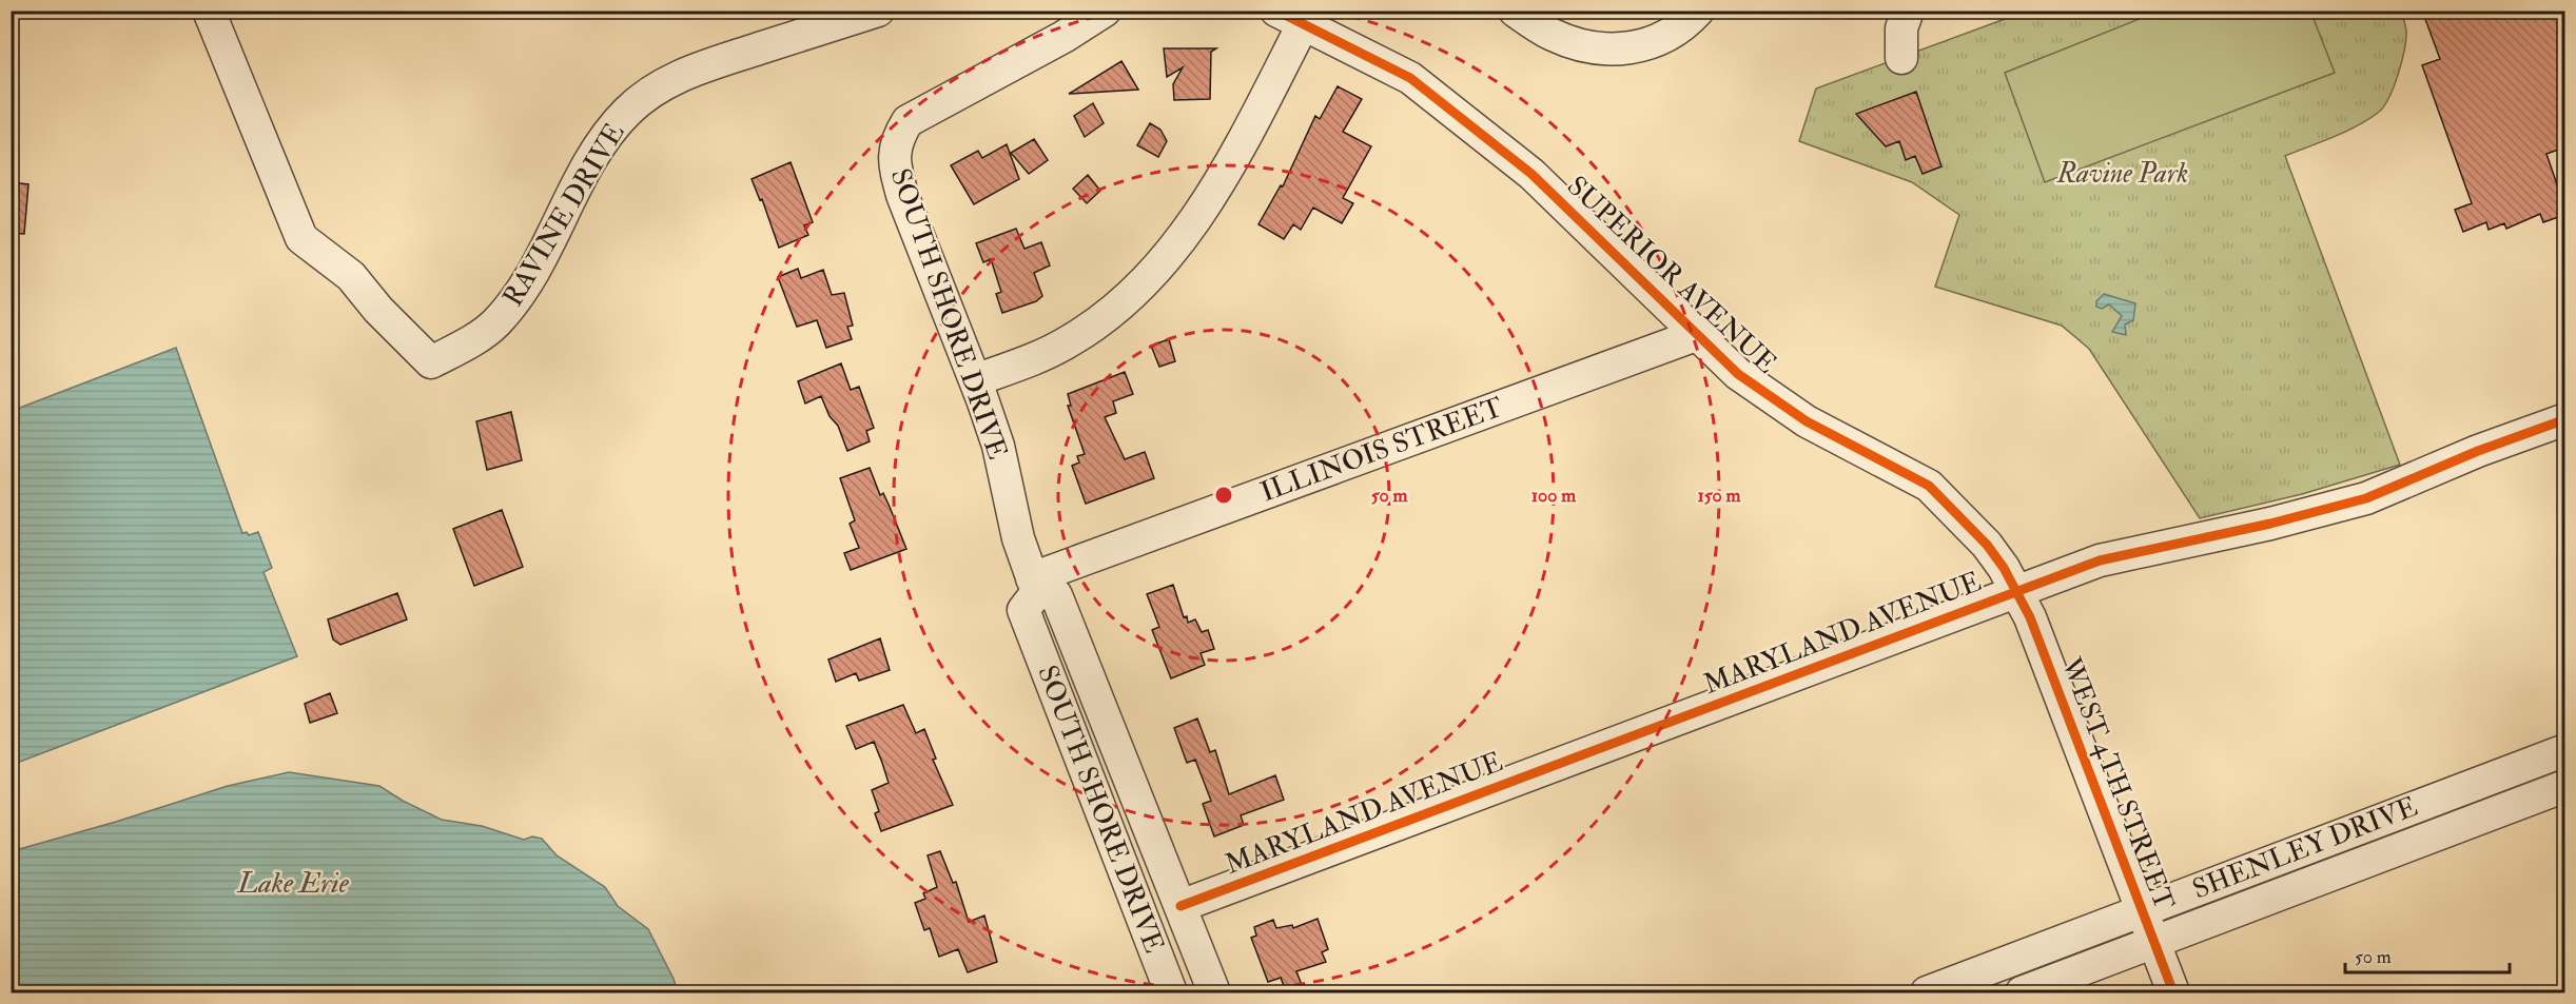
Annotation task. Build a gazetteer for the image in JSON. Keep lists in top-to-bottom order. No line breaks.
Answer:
{"streets":{"street":["RAVINE DRIVE","SUPERIOR AVENUE","SOUTH SHORE DRIVE","ILLINOIS STREET","MARYLAND AVENUE","WEST 4TH STREET","SHENLEY DRIVE"]},"crossings":[["SUPERIOR AVENUE","ILLINOIS STREET"],["SUPERIOR AVENUE","MARYLAND AVENUE"],["SUPERIOR AVENUE","WEST 4TH STREET"],["SOUTH SHORE DRIVE","ILLINOIS STREET"],["SOUTH SHORE DRIVE","MARYLAND AVENUE"],["MARYLAND AVENUE","WEST 4TH STREET"],["WEST 4TH STREET","SHENLEY DRIVE"]],"water":["Lake Erie"],"parks":["Ravine Park"],"scale_bar":"50 m","rings":["50 m","100 m","150 m"]}
